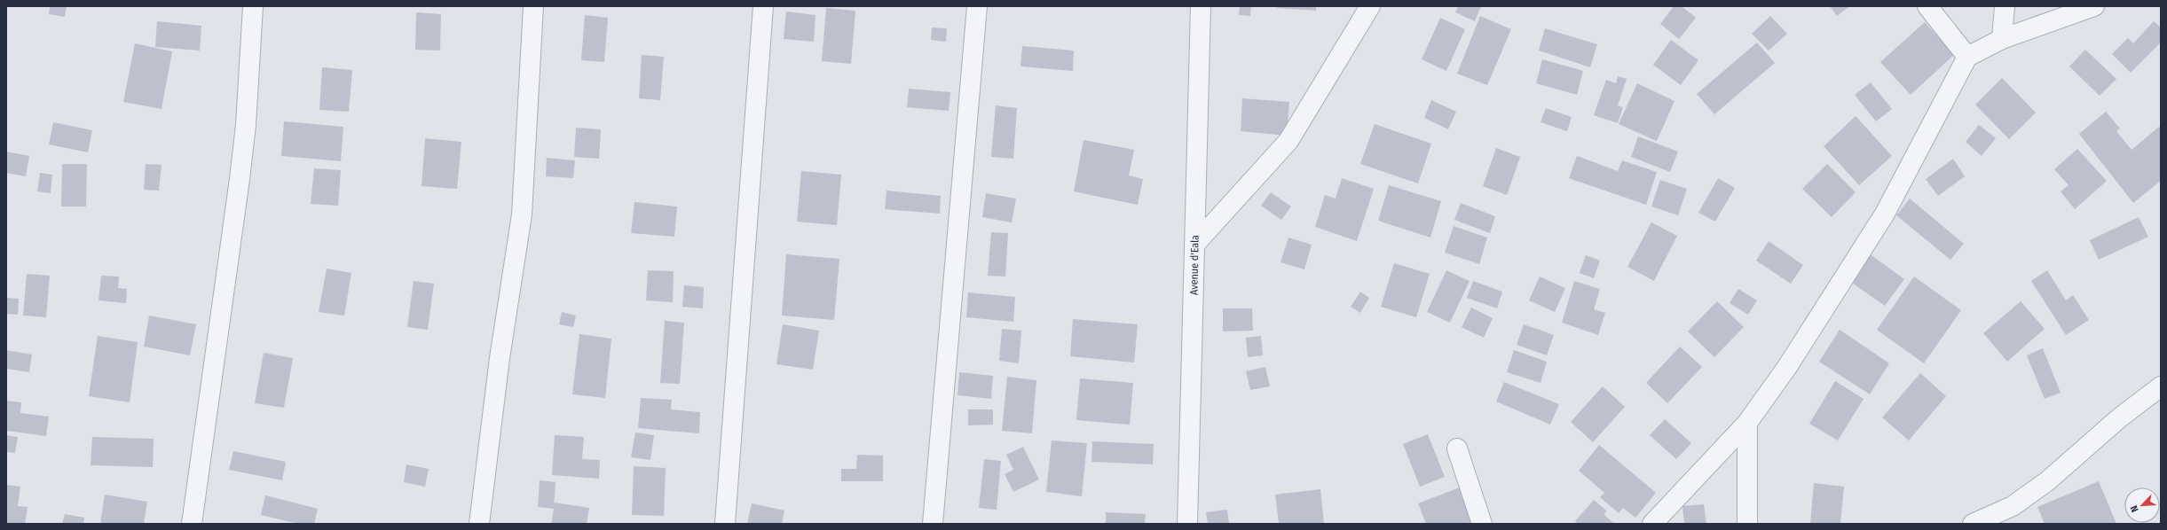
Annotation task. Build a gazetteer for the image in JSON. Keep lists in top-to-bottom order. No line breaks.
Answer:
{"streets":{"street":["Avenue d'Eala"]},"north":"bottom left"}
